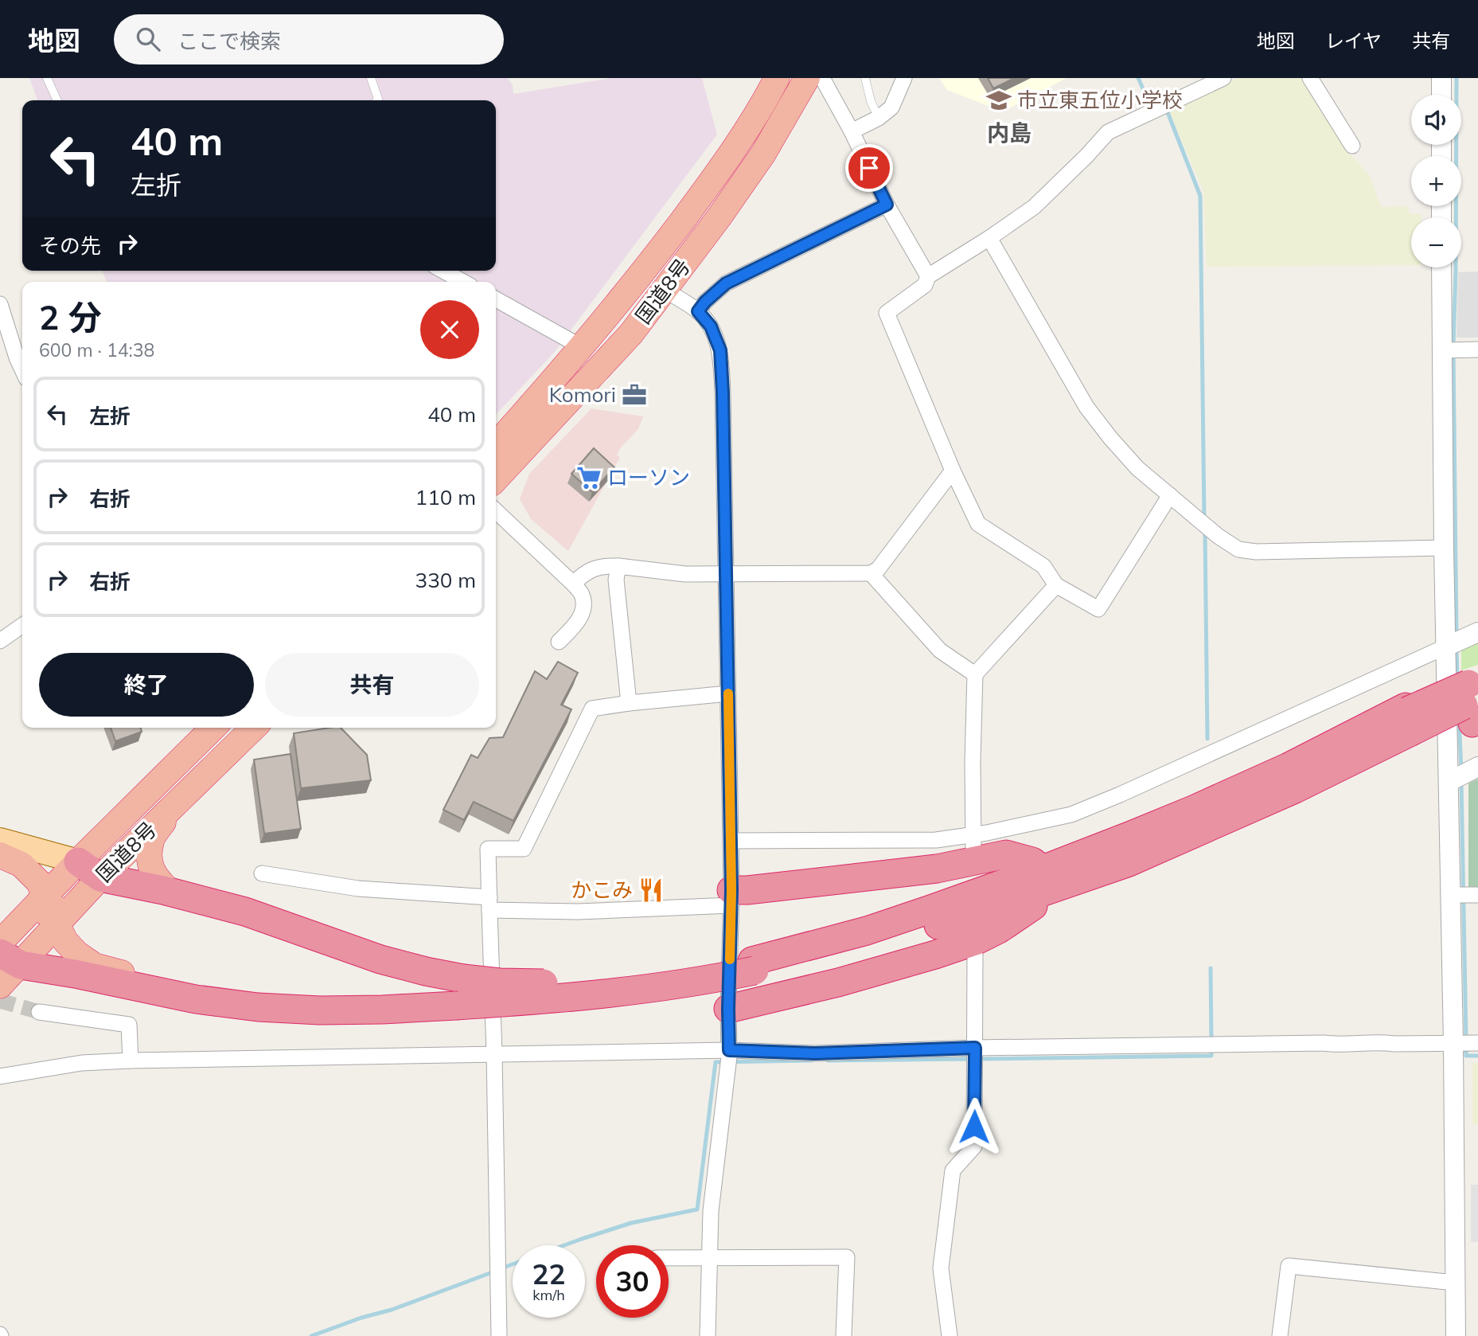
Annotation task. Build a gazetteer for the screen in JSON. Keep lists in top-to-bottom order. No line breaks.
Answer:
{"streets":{"highway":["国道8号"]},"districts":["内島"],"places":{"school or university":["市立東五位小学校"],"office":["Komori"],"supermarket":["ローソン"],"restaurant":["かこみ"]},"page":{"header":"地図","search":"ここで検索","nav":["地図","レイヤ","共有"],"map_buttons":["+","−"],"turn":["40 m","左折"],"then":"その先","heading":["2 分","600 m · 14:38"],"list":[{"name":"左折","value":"40 m"},{"name":"右折","value":"110 m"},{"name":"右折","value":"330 m"}],"buttons":["終了","共有"],"speed":"22 km/h","limit":"30"}}
